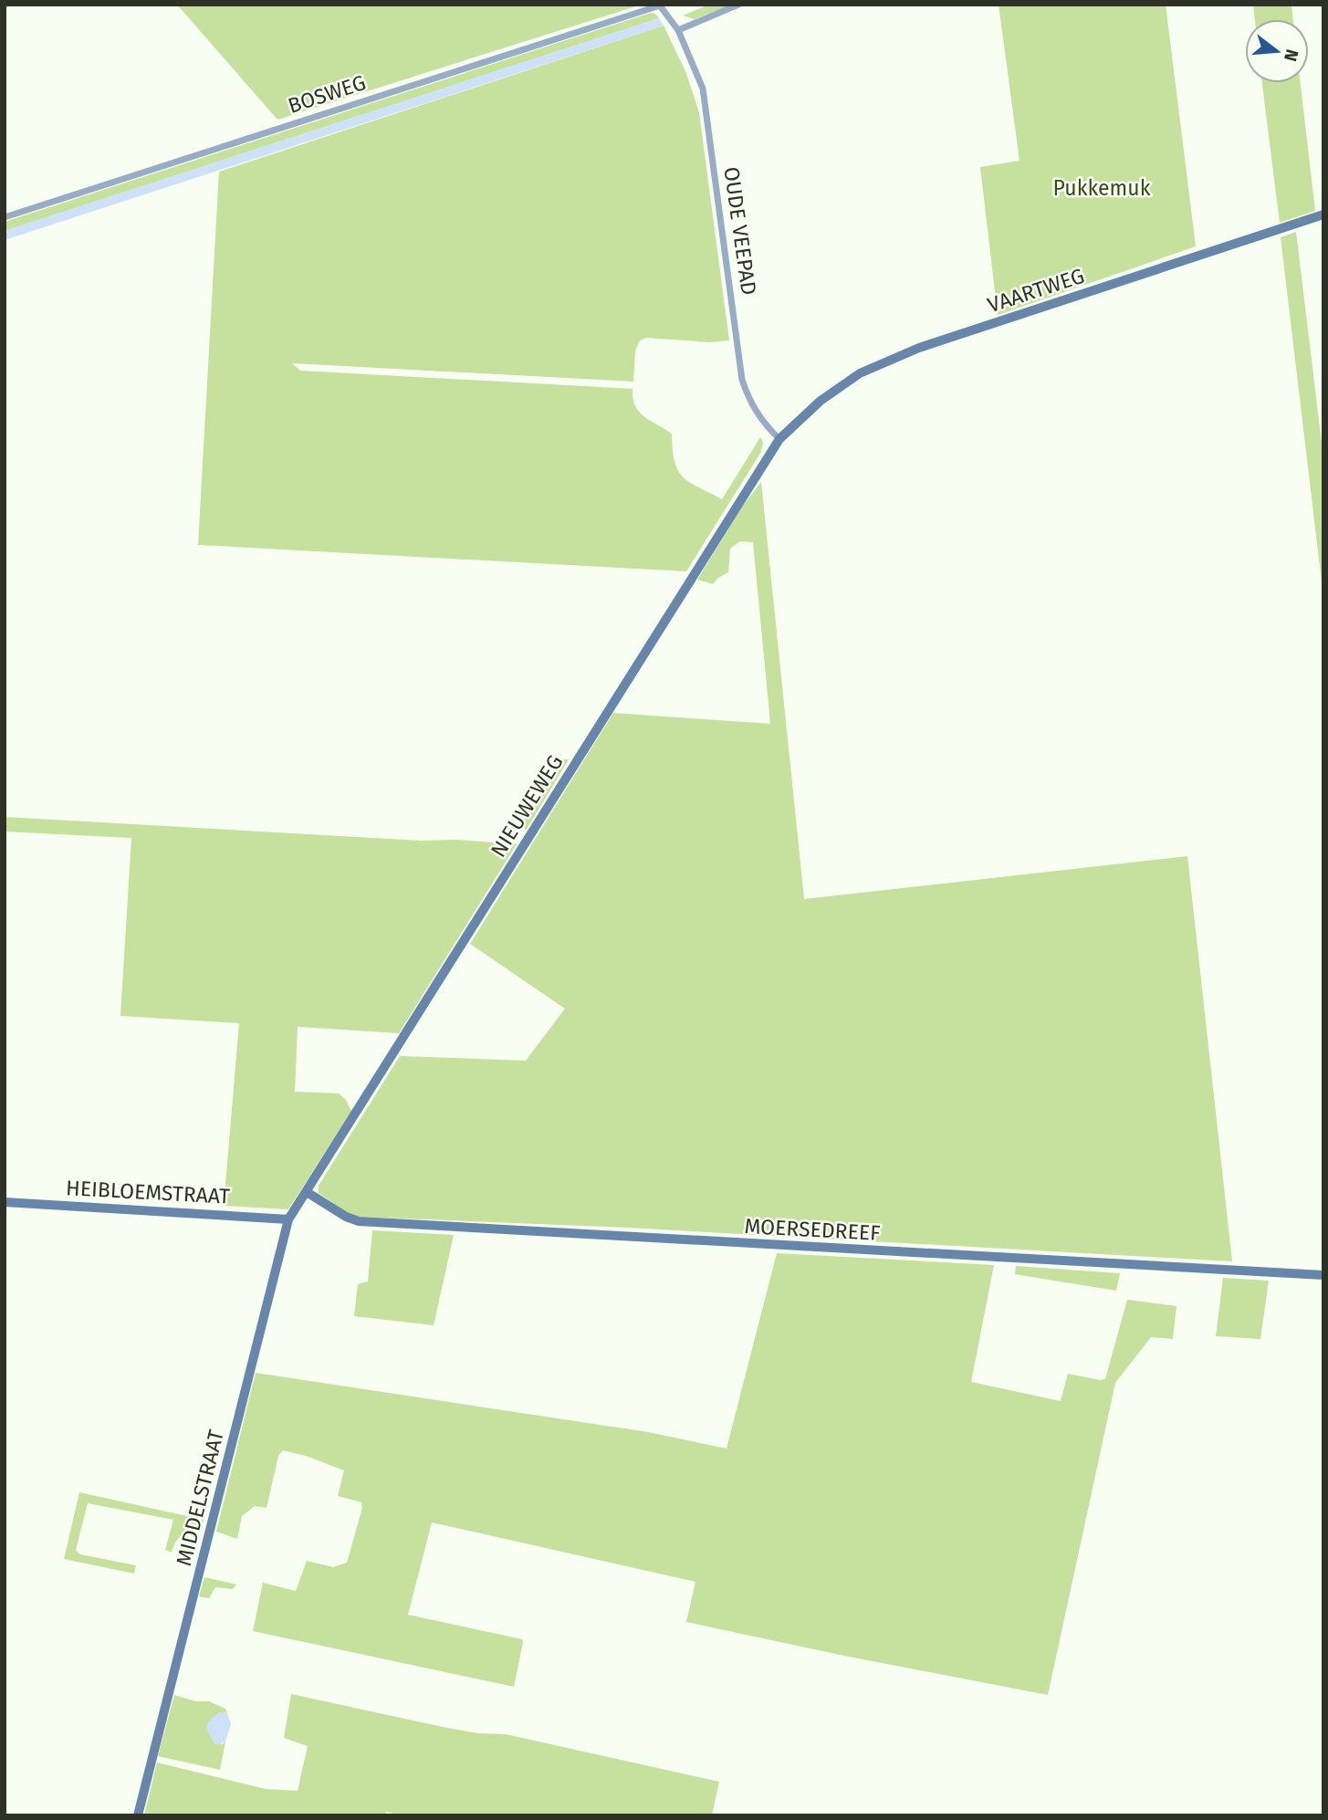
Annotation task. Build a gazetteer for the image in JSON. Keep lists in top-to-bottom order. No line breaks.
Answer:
{"streets":{"street":["BOSWEG","OUDE VEEPAD","VAARTWEG","NIEUWEWEG","HEIBLOEMSTRAAT","MOERSEDREEF","MIDDELSTRAAT"]},"crossings":[["BOSWEG","OUDE VEEPAD"],["OUDE VEEPAD","VAARTWEG"],["OUDE VEEPAD","NIEUWEWEG"],["VAARTWEG","NIEUWEWEG"],["NIEUWEWEG","MOERSEDREEF"],["NIEUWEWEG","MIDDELSTRAAT"],["HEIBLOEMSTRAAT","MIDDELSTRAAT"],["MOERSEDREEF","MIDDELSTRAAT"]],"parks":["Pukkemuk"],"north":"right"}
